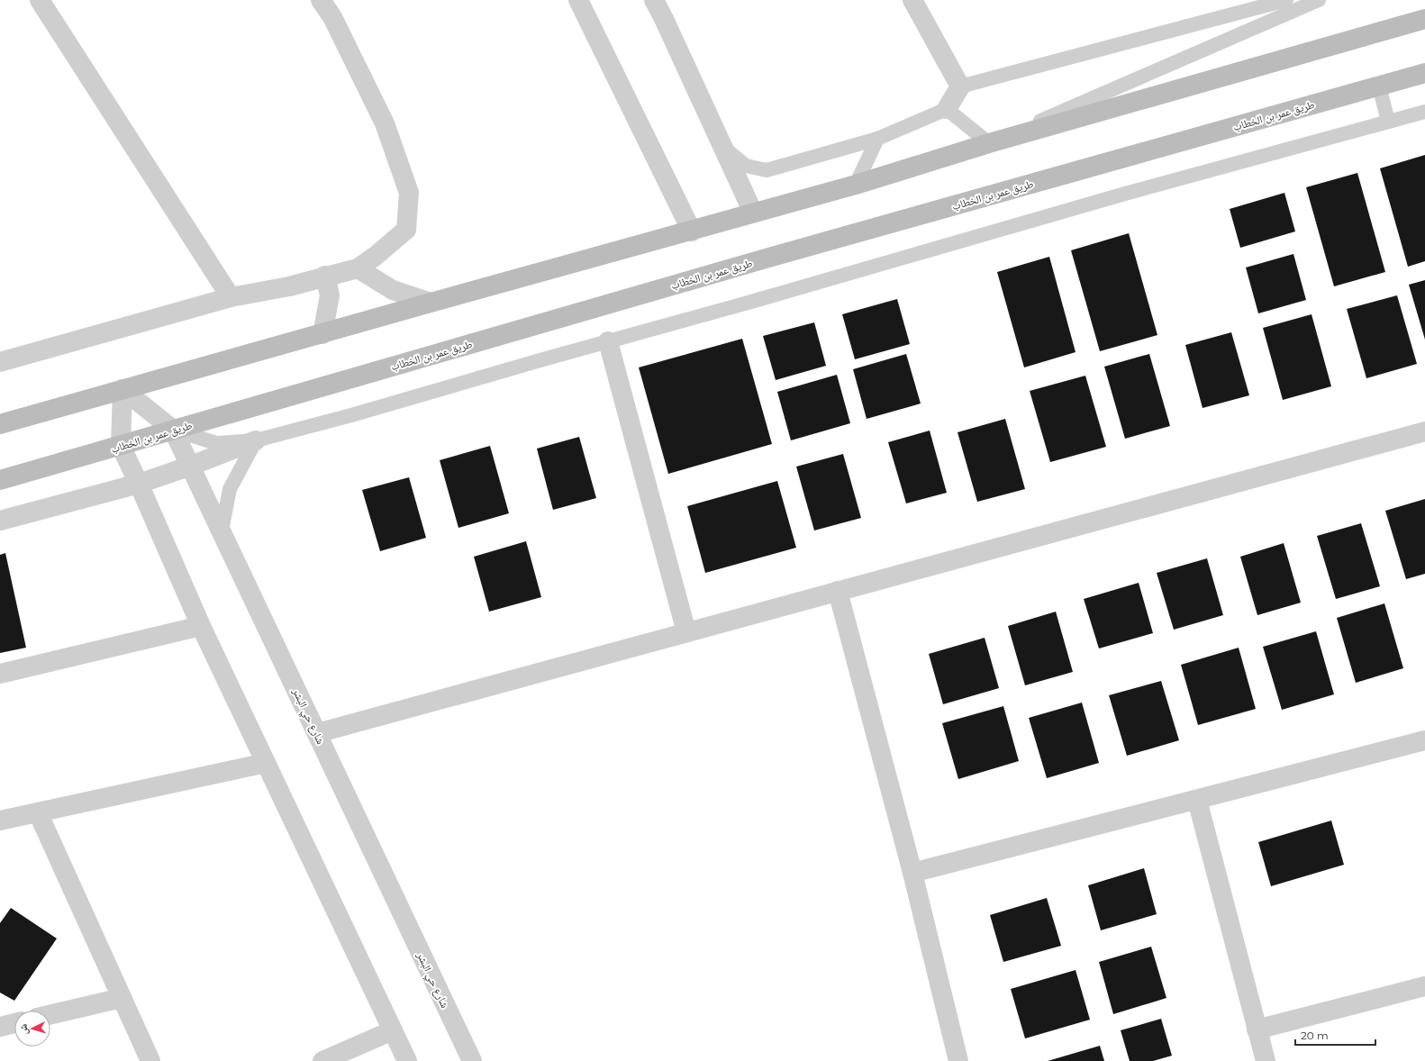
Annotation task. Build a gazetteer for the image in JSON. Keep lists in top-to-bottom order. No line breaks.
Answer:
{"streets":{"main road":["طريق عمر بن الخطاب"],"street":["شارع حي البشر"]},"crossings":[["طريق عمر بن الخطاب","شارع حي البشر"]],"scale_bar":"20 m","north":"left"}
